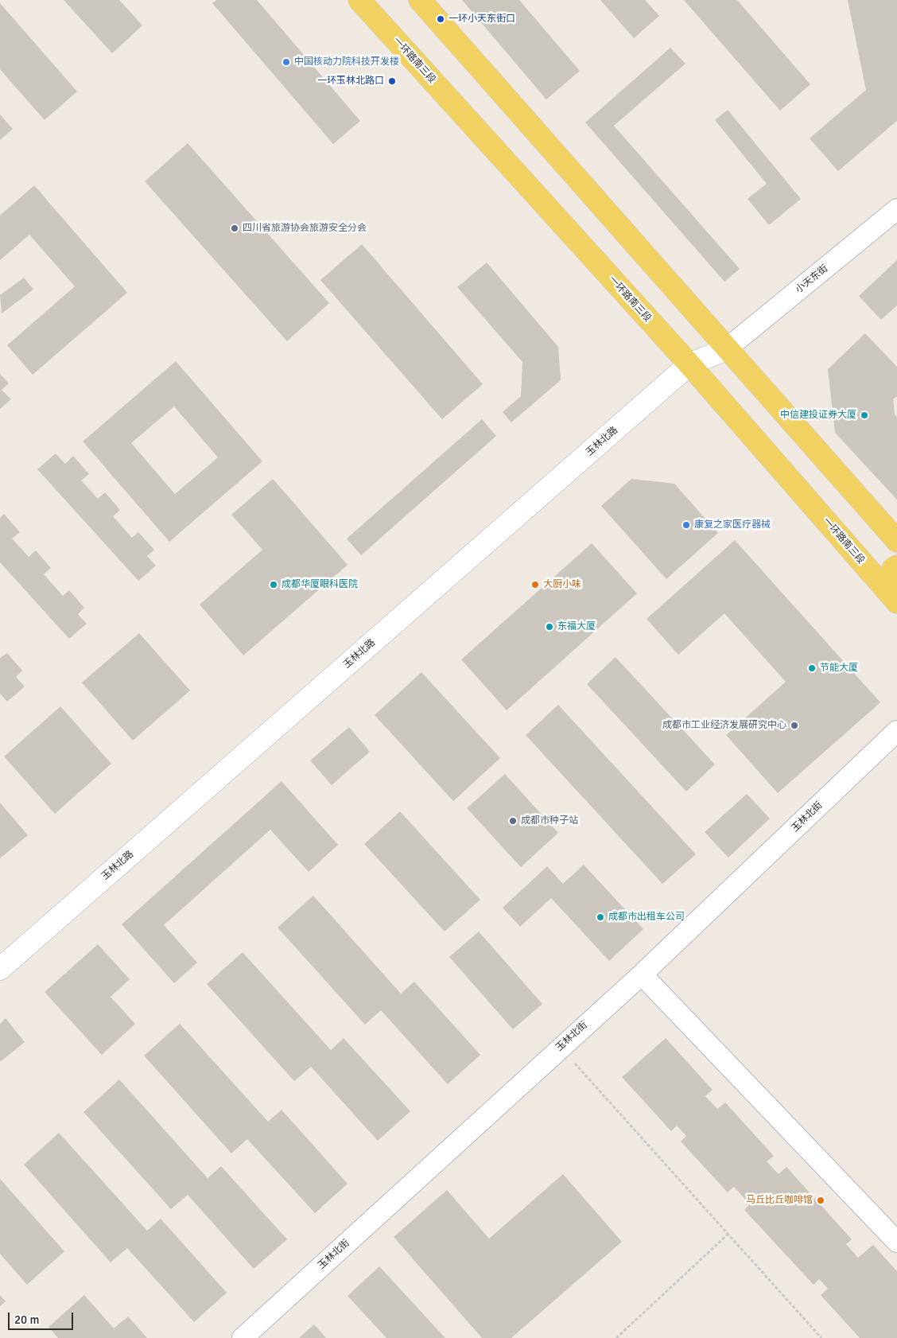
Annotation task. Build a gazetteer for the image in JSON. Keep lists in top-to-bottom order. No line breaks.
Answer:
{"streets":{"main road":["一环路南三段","玉林北路"],"street":["小天东街","玉林北街"]},"crossings":[["一环路南三段","玉林北路"],["小天东街","玉林北路"]],"places":["一环小天东街口","中国核动力院科技开发楼","一环玉林北路口","四川省旅游协会旅游安全分会","中信建投证券大厦","康复之家医疗器械","成都华厦眼科医院","大厨小味","东福大厦","节能大厦","成都市工业经济发展研究中心","成都市种子站","成都市出租车公司","马丘比丘咖啡馆"],"scale_bar":"20 m"}
